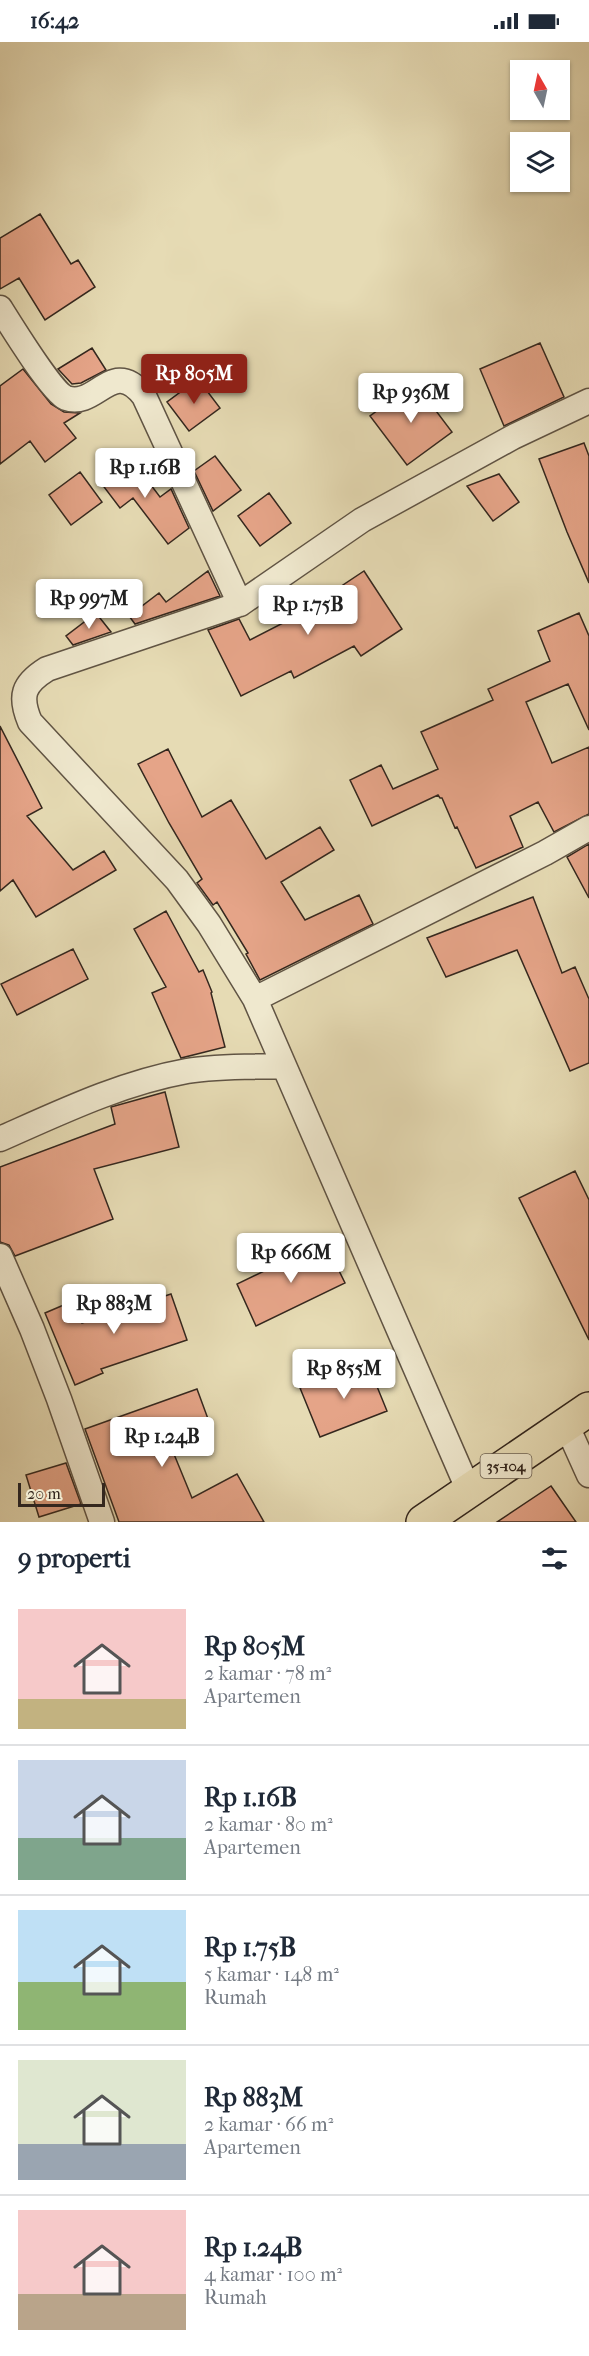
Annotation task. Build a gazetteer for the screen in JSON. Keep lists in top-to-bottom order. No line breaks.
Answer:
{"streets":{"main road":["35-104"]},"scale_bar":"20 m","north":"top","page":{"status":"16:42","price":["Rp 805M","Rp 936M","Rp 1.16B","Rp 997M","Rp 1.75B","Rp 666M","Rp 883M","Rp 855M","Rp 1.24B"],"scale":"20 m","heading":"9 properti","list":[{"name":"Rp 805M","note":"2 kamar · 78 m² · Apartemen"},{"name":"Rp 1.16B","note":"2 kamar · 80 m² · Apartemen"},{"name":"Rp 1.75B","note":"5 kamar · 148 m² · Rumah"},{"name":"Rp 883M","note":"2 kamar · 66 m² · Apartemen"},{"name":"Rp 1.24B","note":"4 kamar · 100 m² · Rumah"}]}}
